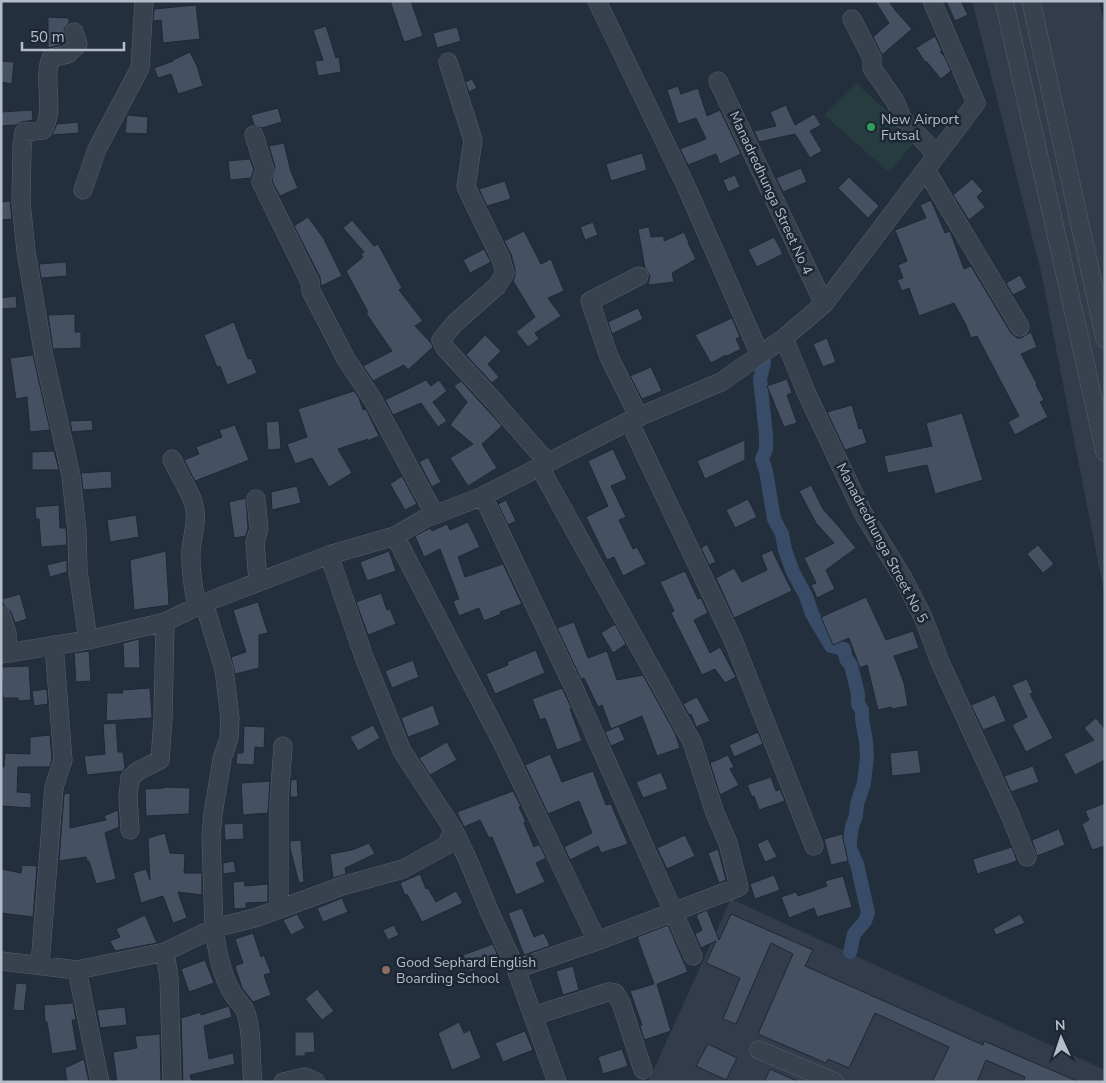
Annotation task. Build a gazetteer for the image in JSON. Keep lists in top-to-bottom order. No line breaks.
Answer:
{"streets":{"street":["Manadredhunga Street No 4","Manadredhunga Street No 5"]},"places":["New Airport Futsal","Good Sephard English Boarding School"],"scale_bar":"50 m","north":"top"}
